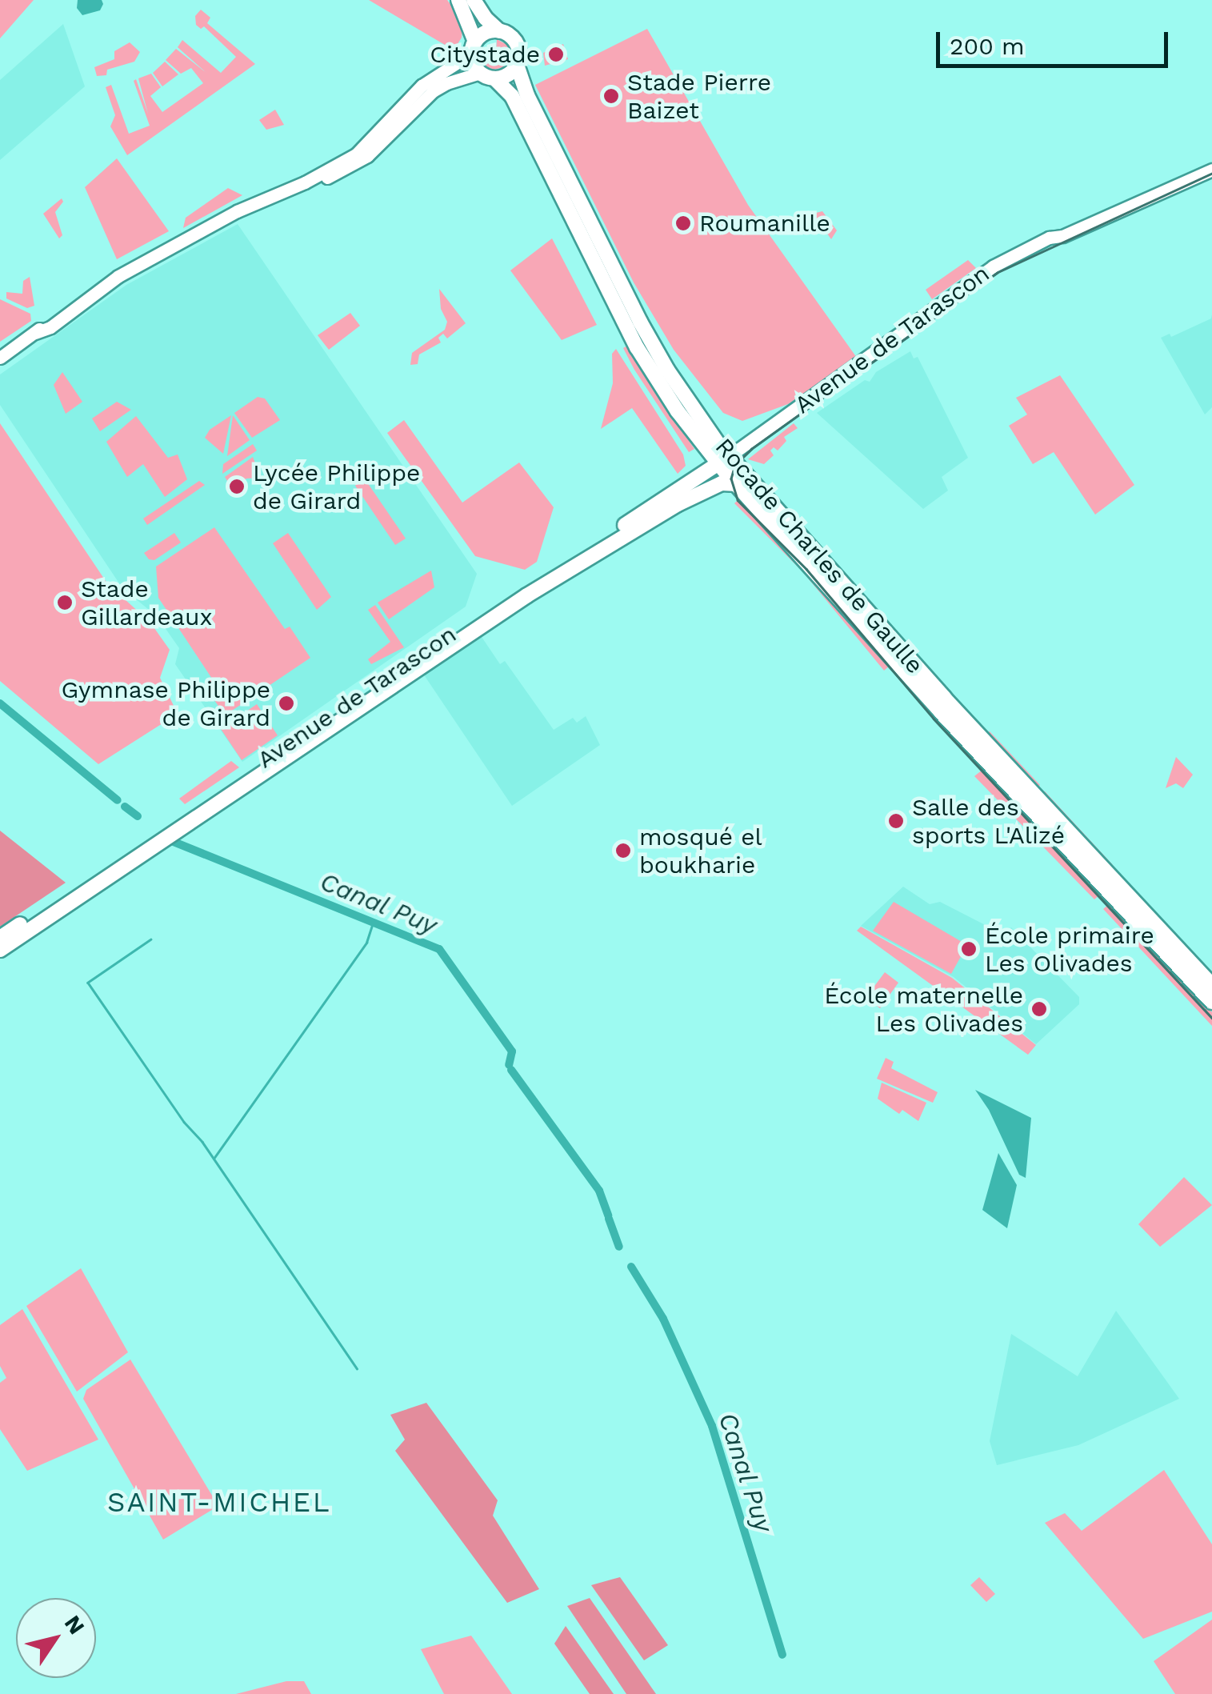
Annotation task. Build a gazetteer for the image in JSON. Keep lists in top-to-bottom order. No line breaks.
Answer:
{"streets":{"main road":["Avenue de Tarascon","Rocade Charles de Gaulle"]},"crossings":[["Avenue de Tarascon","Rocade Charles de Gaulle"]],"districts":["SAINT-MICHEL"],"water":["Canal Puy"],"places":["Citystade","Stade Pierre Baizet","Roumanille","Lycée Philippe de Girard","Stade Gillardeaux","Gymnase Philippe de Girard","Salle des sports L'Alizé","mosqué el boukharie","École primaire Les Olivades","École maternelle Les Olivades"],"scale_bar":"200 m","north":"top right"}
